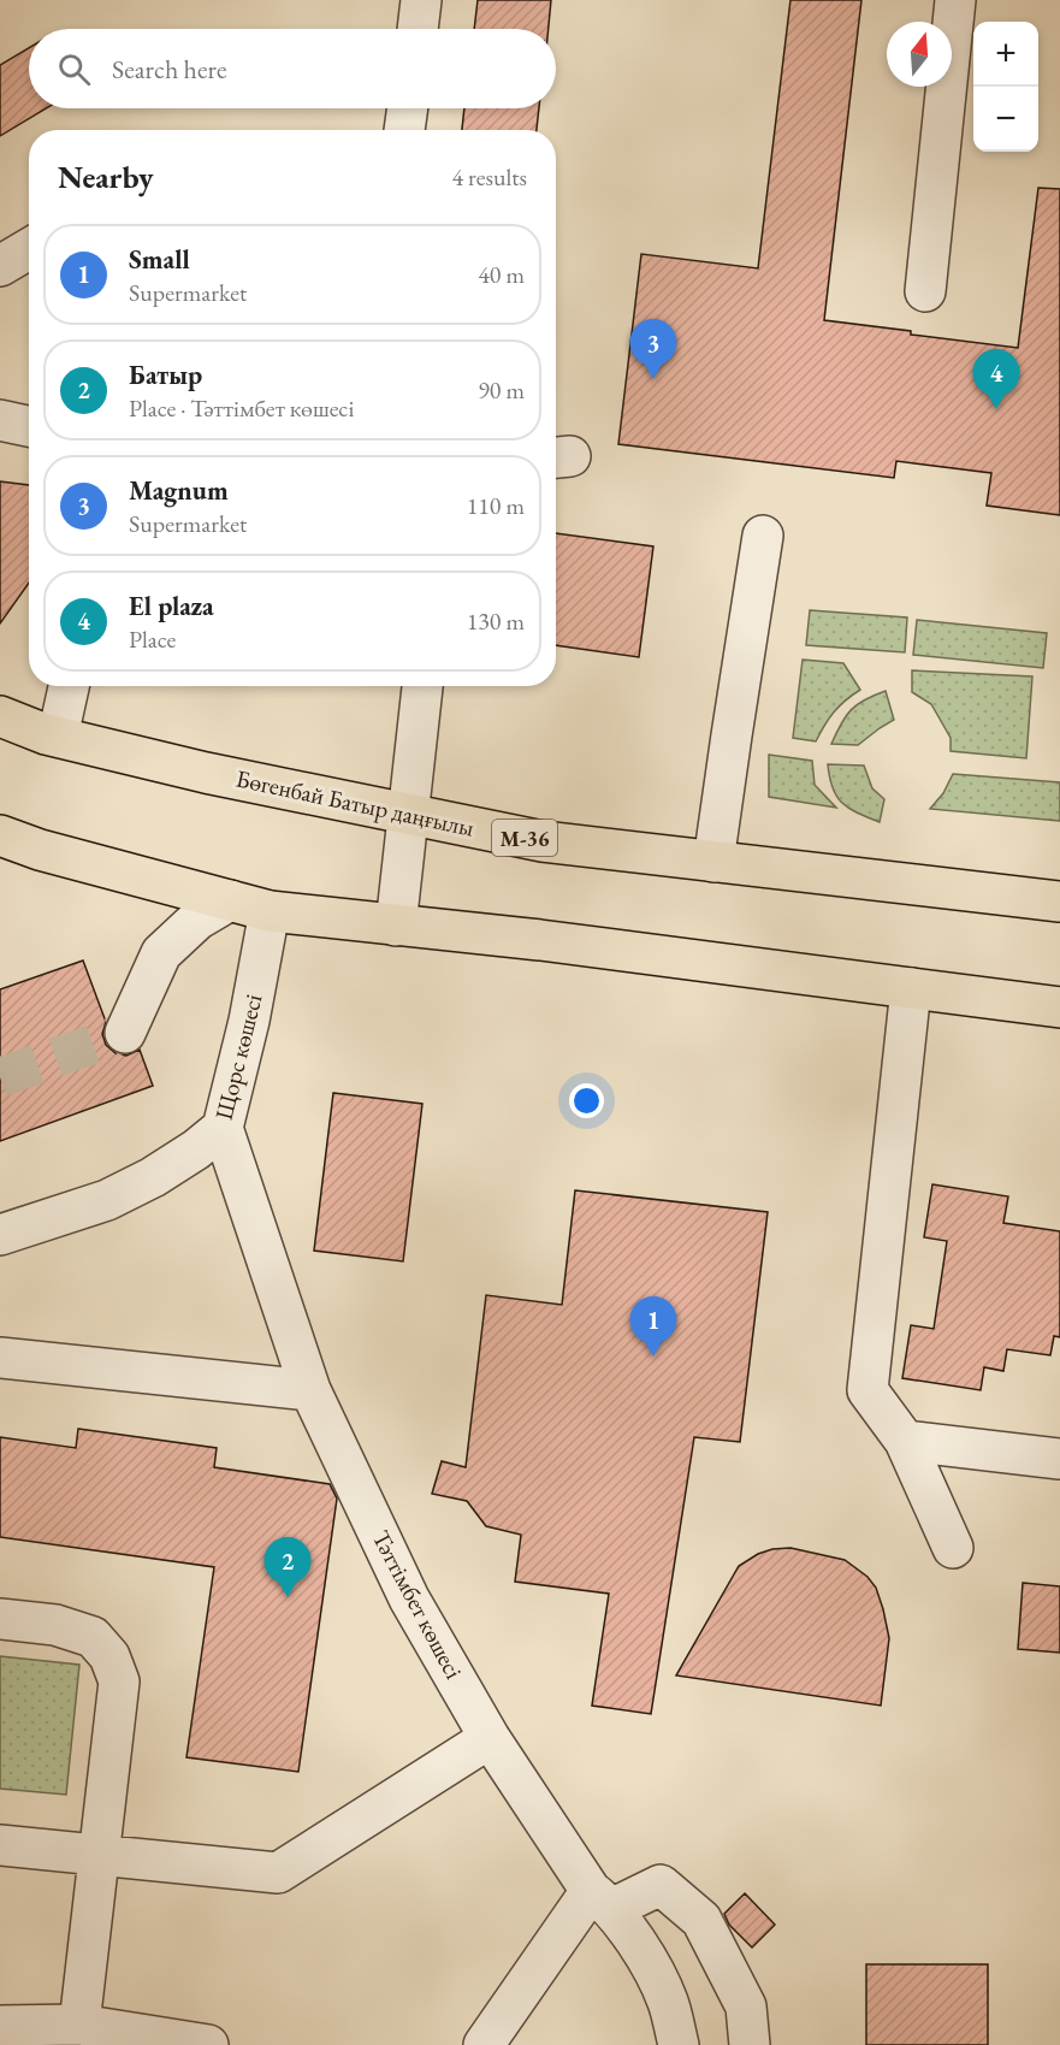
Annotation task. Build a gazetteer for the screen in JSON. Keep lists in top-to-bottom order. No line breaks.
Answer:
{"streets":{"main road":["Бөгенбай Батыр даңғылы","M-36"],"street":["Щорс көшесі","Тәттімбет көшесі"]},"crossings":[["Щорс көшесі","Тәттімбет көшесі"]],"north":"top","page":{"map_buttons":["+","−"],"search":"Search here","heading":["Nearby","4 results"],"list":[{"mark":"1","name":"Small","note":"Supermarket","value":"40 m"},{"mark":"2","name":"Батыр","note":"Place · Тәттімбет көшесі","value":"90 m"},{"mark":"3","name":"Magnum","note":"Supermarket","value":"110 m"},{"mark":"4","name":"El plaza","note":"Place","value":"130 m"}],"pins":["3","4","1","2"]}}
